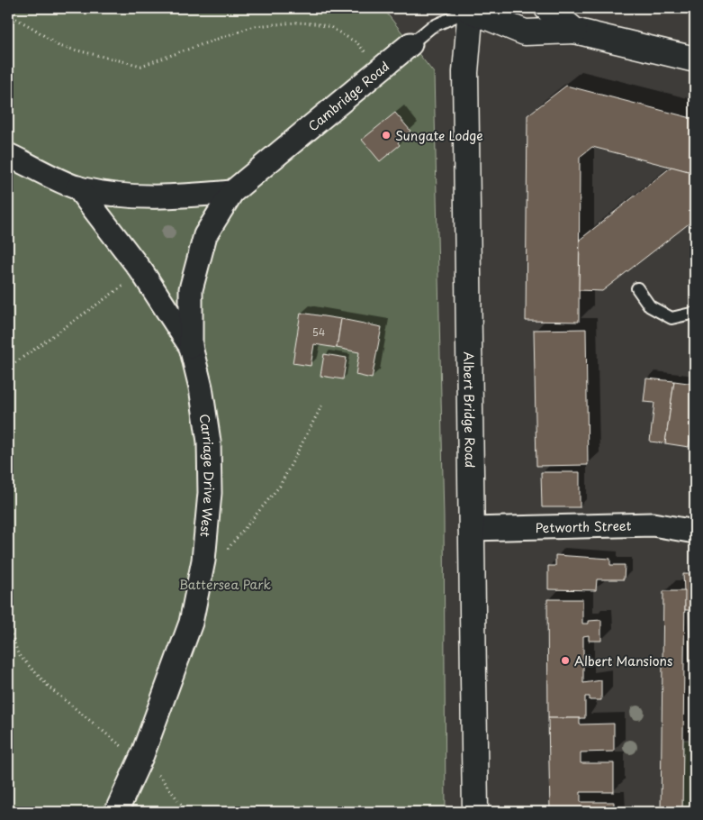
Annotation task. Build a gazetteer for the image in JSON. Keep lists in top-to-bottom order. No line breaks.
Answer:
{"streets":{"main road":["Albert Bridge Road"],"street":["Cambridge Road","Carriage Drive West","Petworth Street"]},"crossings":[["Cambridge Road","Albert Bridge Road"],["Cambridge Road","Carriage Drive West"],["Albert Bridge Road","Petworth Street"]],"parks":["Battersea Park"],"places":["Sungate Lodge","Albert Mansions"],"house_numbers":["54"]}
